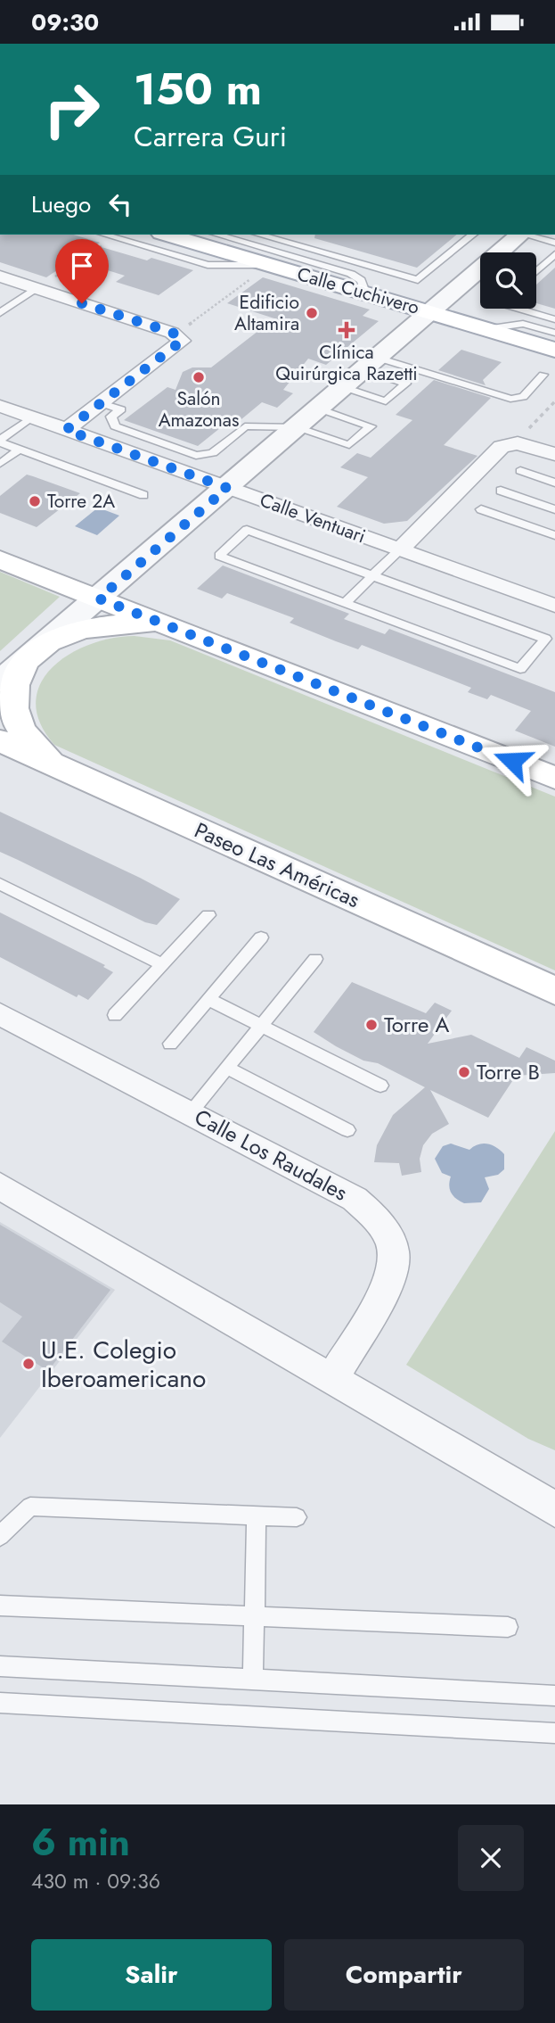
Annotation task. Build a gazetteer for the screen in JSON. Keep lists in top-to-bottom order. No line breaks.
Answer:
{"streets":{"main road":["Calle Cuchivero","Paseo Las Américas"],"street":["Calle Ventuari","Calle Los Raudales"]},"places":{"other":["Edificio Altamira","Salón Amazonas","Torre 2A","Torre A","Torre B","U.E. Colegio Iberoamericano"],"health":["Clínica Quirúrgica Razetti"]},"page":{"status":"09:30","turn":["150 m","Carrera Guri"],"then":"Luego","heading":["6 min","430 m · 09:36"],"buttons":["Salir","Compartir"]}}
